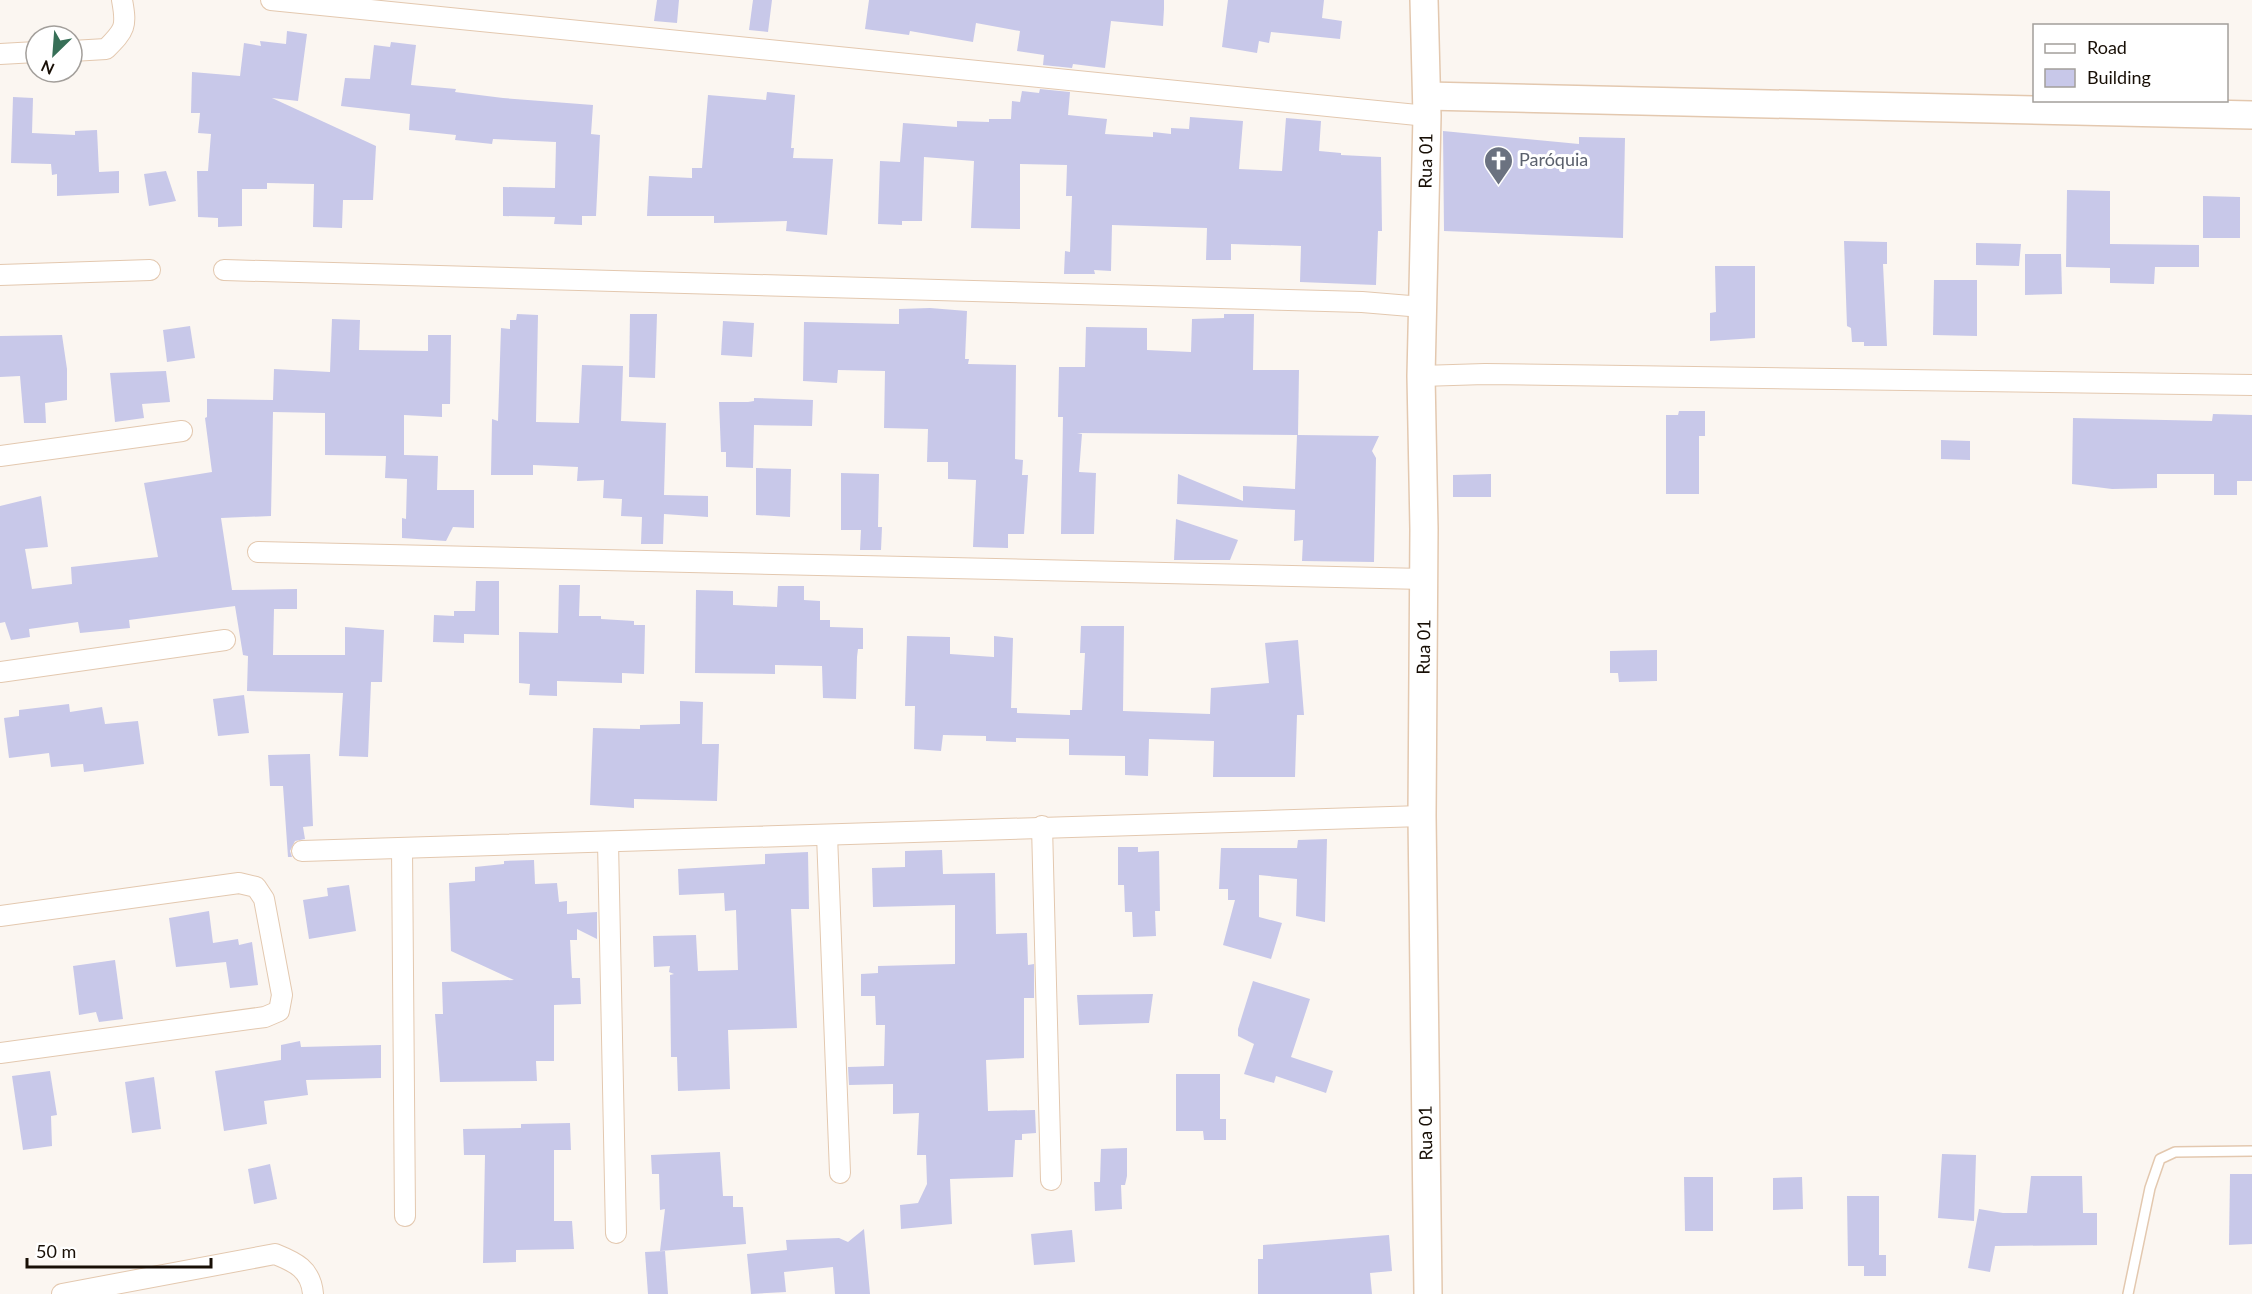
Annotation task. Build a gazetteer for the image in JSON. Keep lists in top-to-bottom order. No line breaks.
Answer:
{"streets":{"street":["Rua 01"]},"places":{"church":["Paróquia"]},"legend":["Road","Building"],"scale_bar":"50 m","north":"bottom left"}
